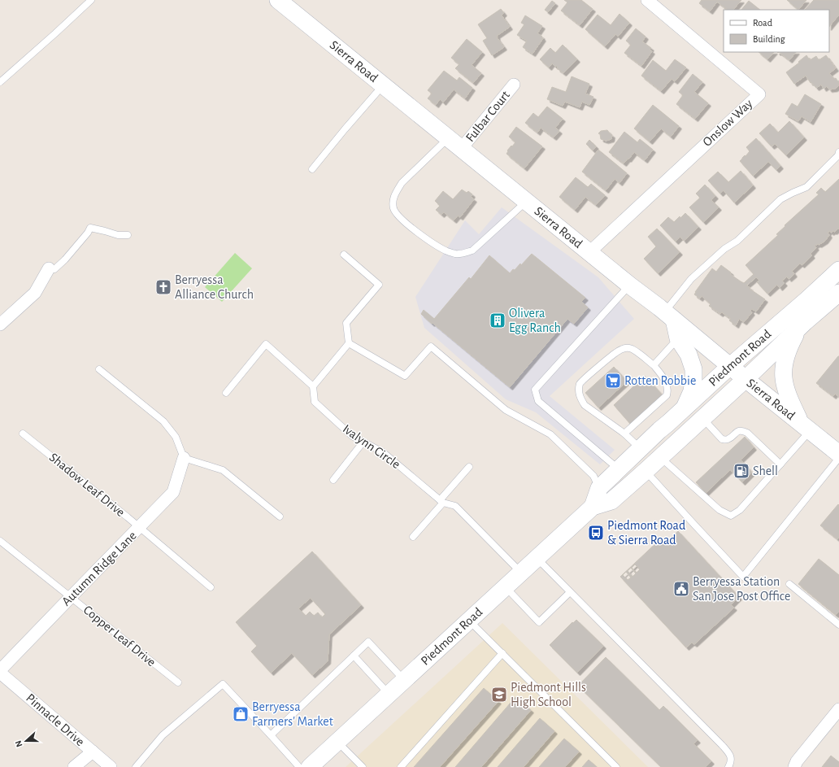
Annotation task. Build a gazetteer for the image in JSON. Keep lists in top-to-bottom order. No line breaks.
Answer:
{"streets":{"main road":["Sierra Road","Piedmont Road"],"street":["Fulbar Court","Onslow Way","Autumn Ridge Lane","Pinnacle Drive"],"lane":["Ivalynn Circle","Shadow Leaf Drive","Copper Leaf Drive"]},"crossings":[["Sierra Road","Fulbar Court"],["Sierra Road","Onslow Way"],["Sierra Road","Piedmont Road"],["Piedmont Road","Ivalynn Circle"],["Shadow Leaf Drive","Autumn Ridge Lane"],["Autumn Ridge Lane","Copper Leaf Drive"],["Autumn Ridge Lane","Pinnacle Drive"]],"places":{"church":["Berryessa Alliance Church"],"building":["Olivera Egg Ranch"],"supermarket":["Rotten Robbie"],"fuel station":["Shell"],"bus stop":["Piedmont Road & Sierra Road"],"public building":["Berryessa Station San Jose Post Office"],"school or university":["Piedmont Hills High School"],"shop":["Berryessa Farmers' Market"]},"legend":["Road","Building"],"north":"left"}
